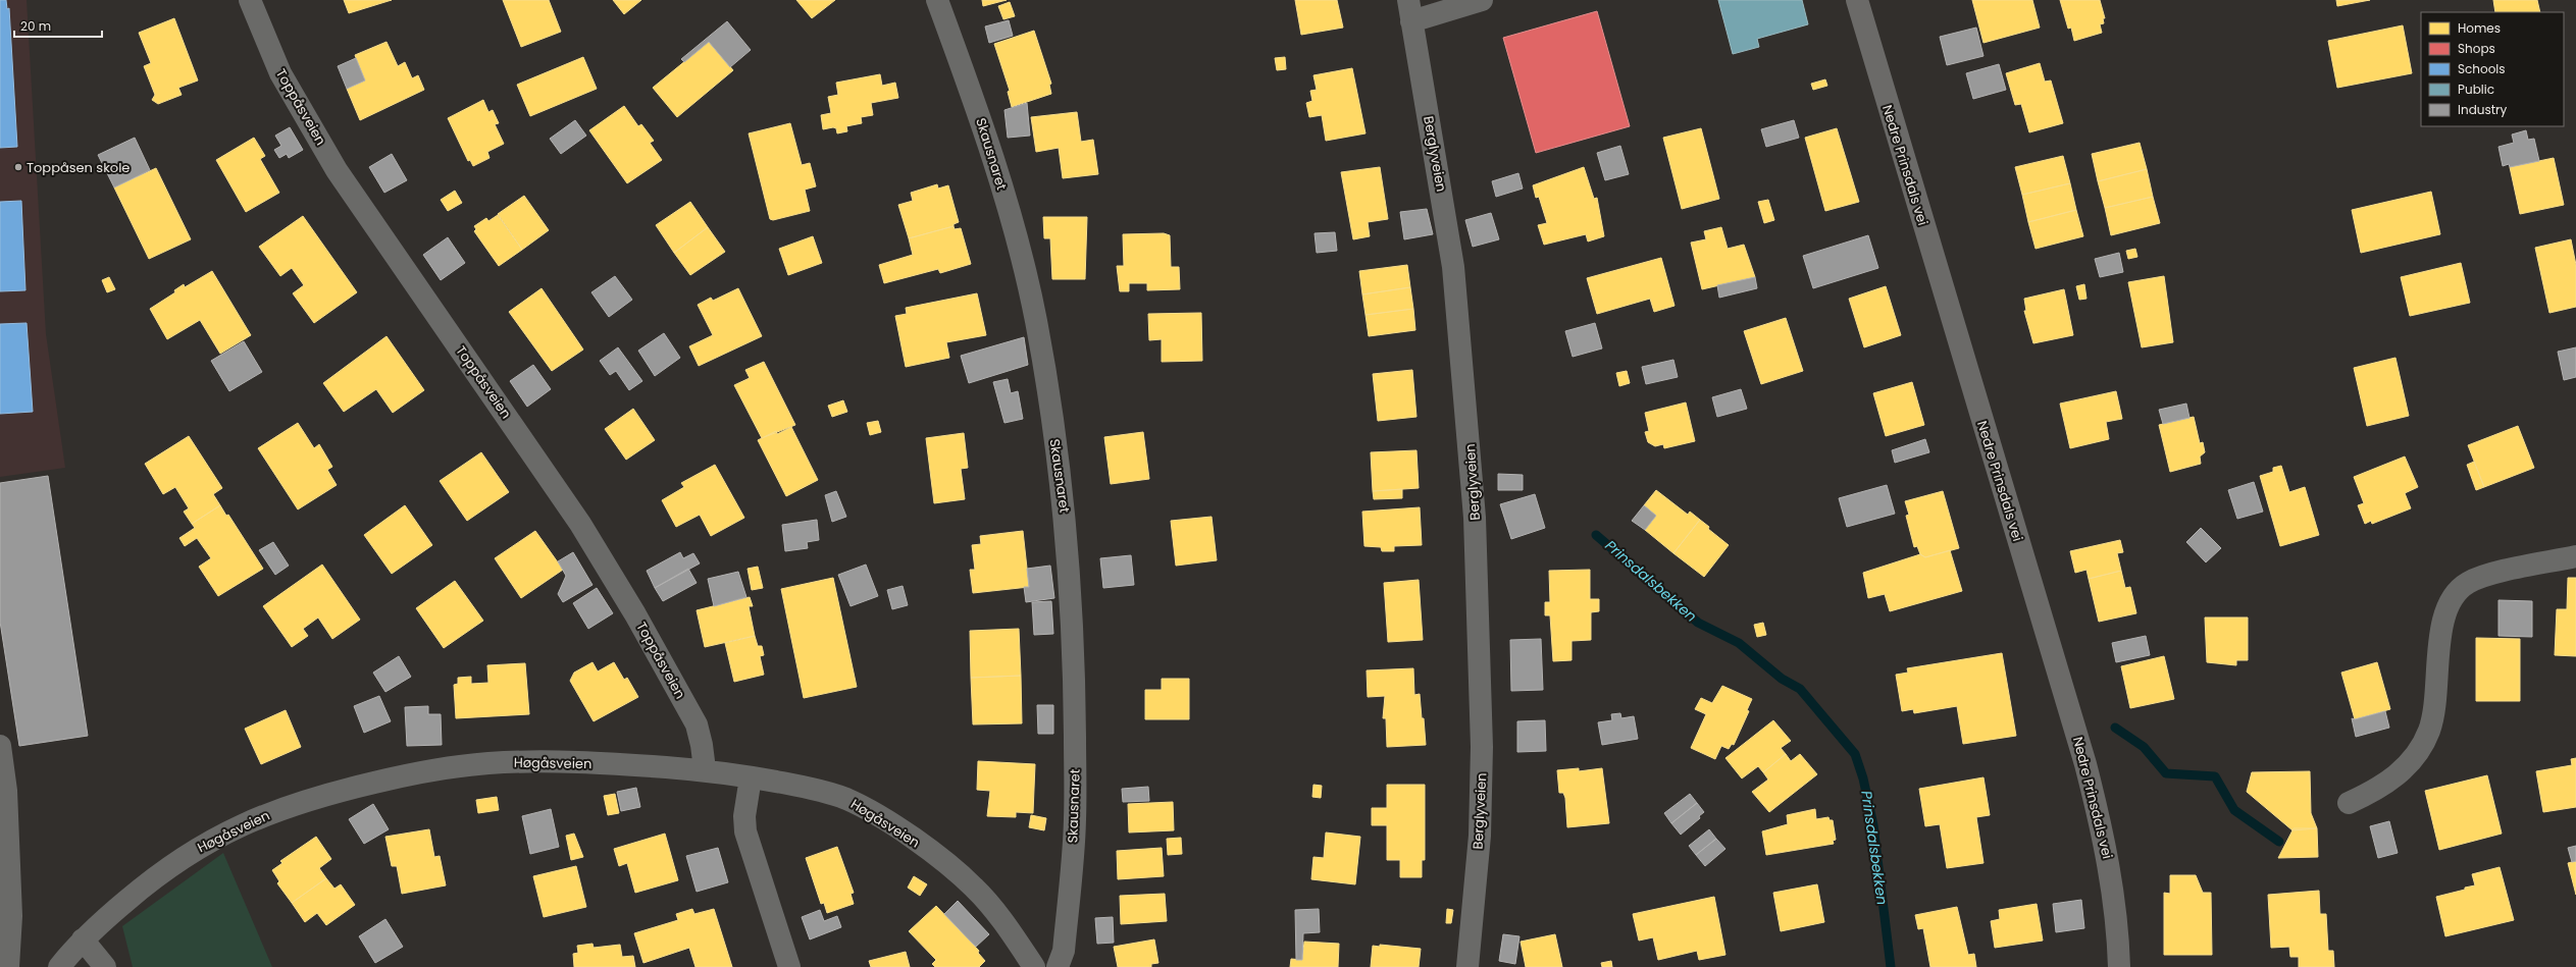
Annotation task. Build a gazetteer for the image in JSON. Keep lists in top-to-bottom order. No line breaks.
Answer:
{"streets":{"main road":["Nedre Prinsdals vei"],"street":["Toppåsveien","Skausnaret","Berglyveien","Høgåsveien"]},"crossings":[["Toppåsveien","Høgåsveien"]],"water":["Prinsdalsbekken"],"places":["Toppåsen skole"],"legend":["Homes","Shops","Schools","Public","Industry"],"scale_bar":"20 m"}
